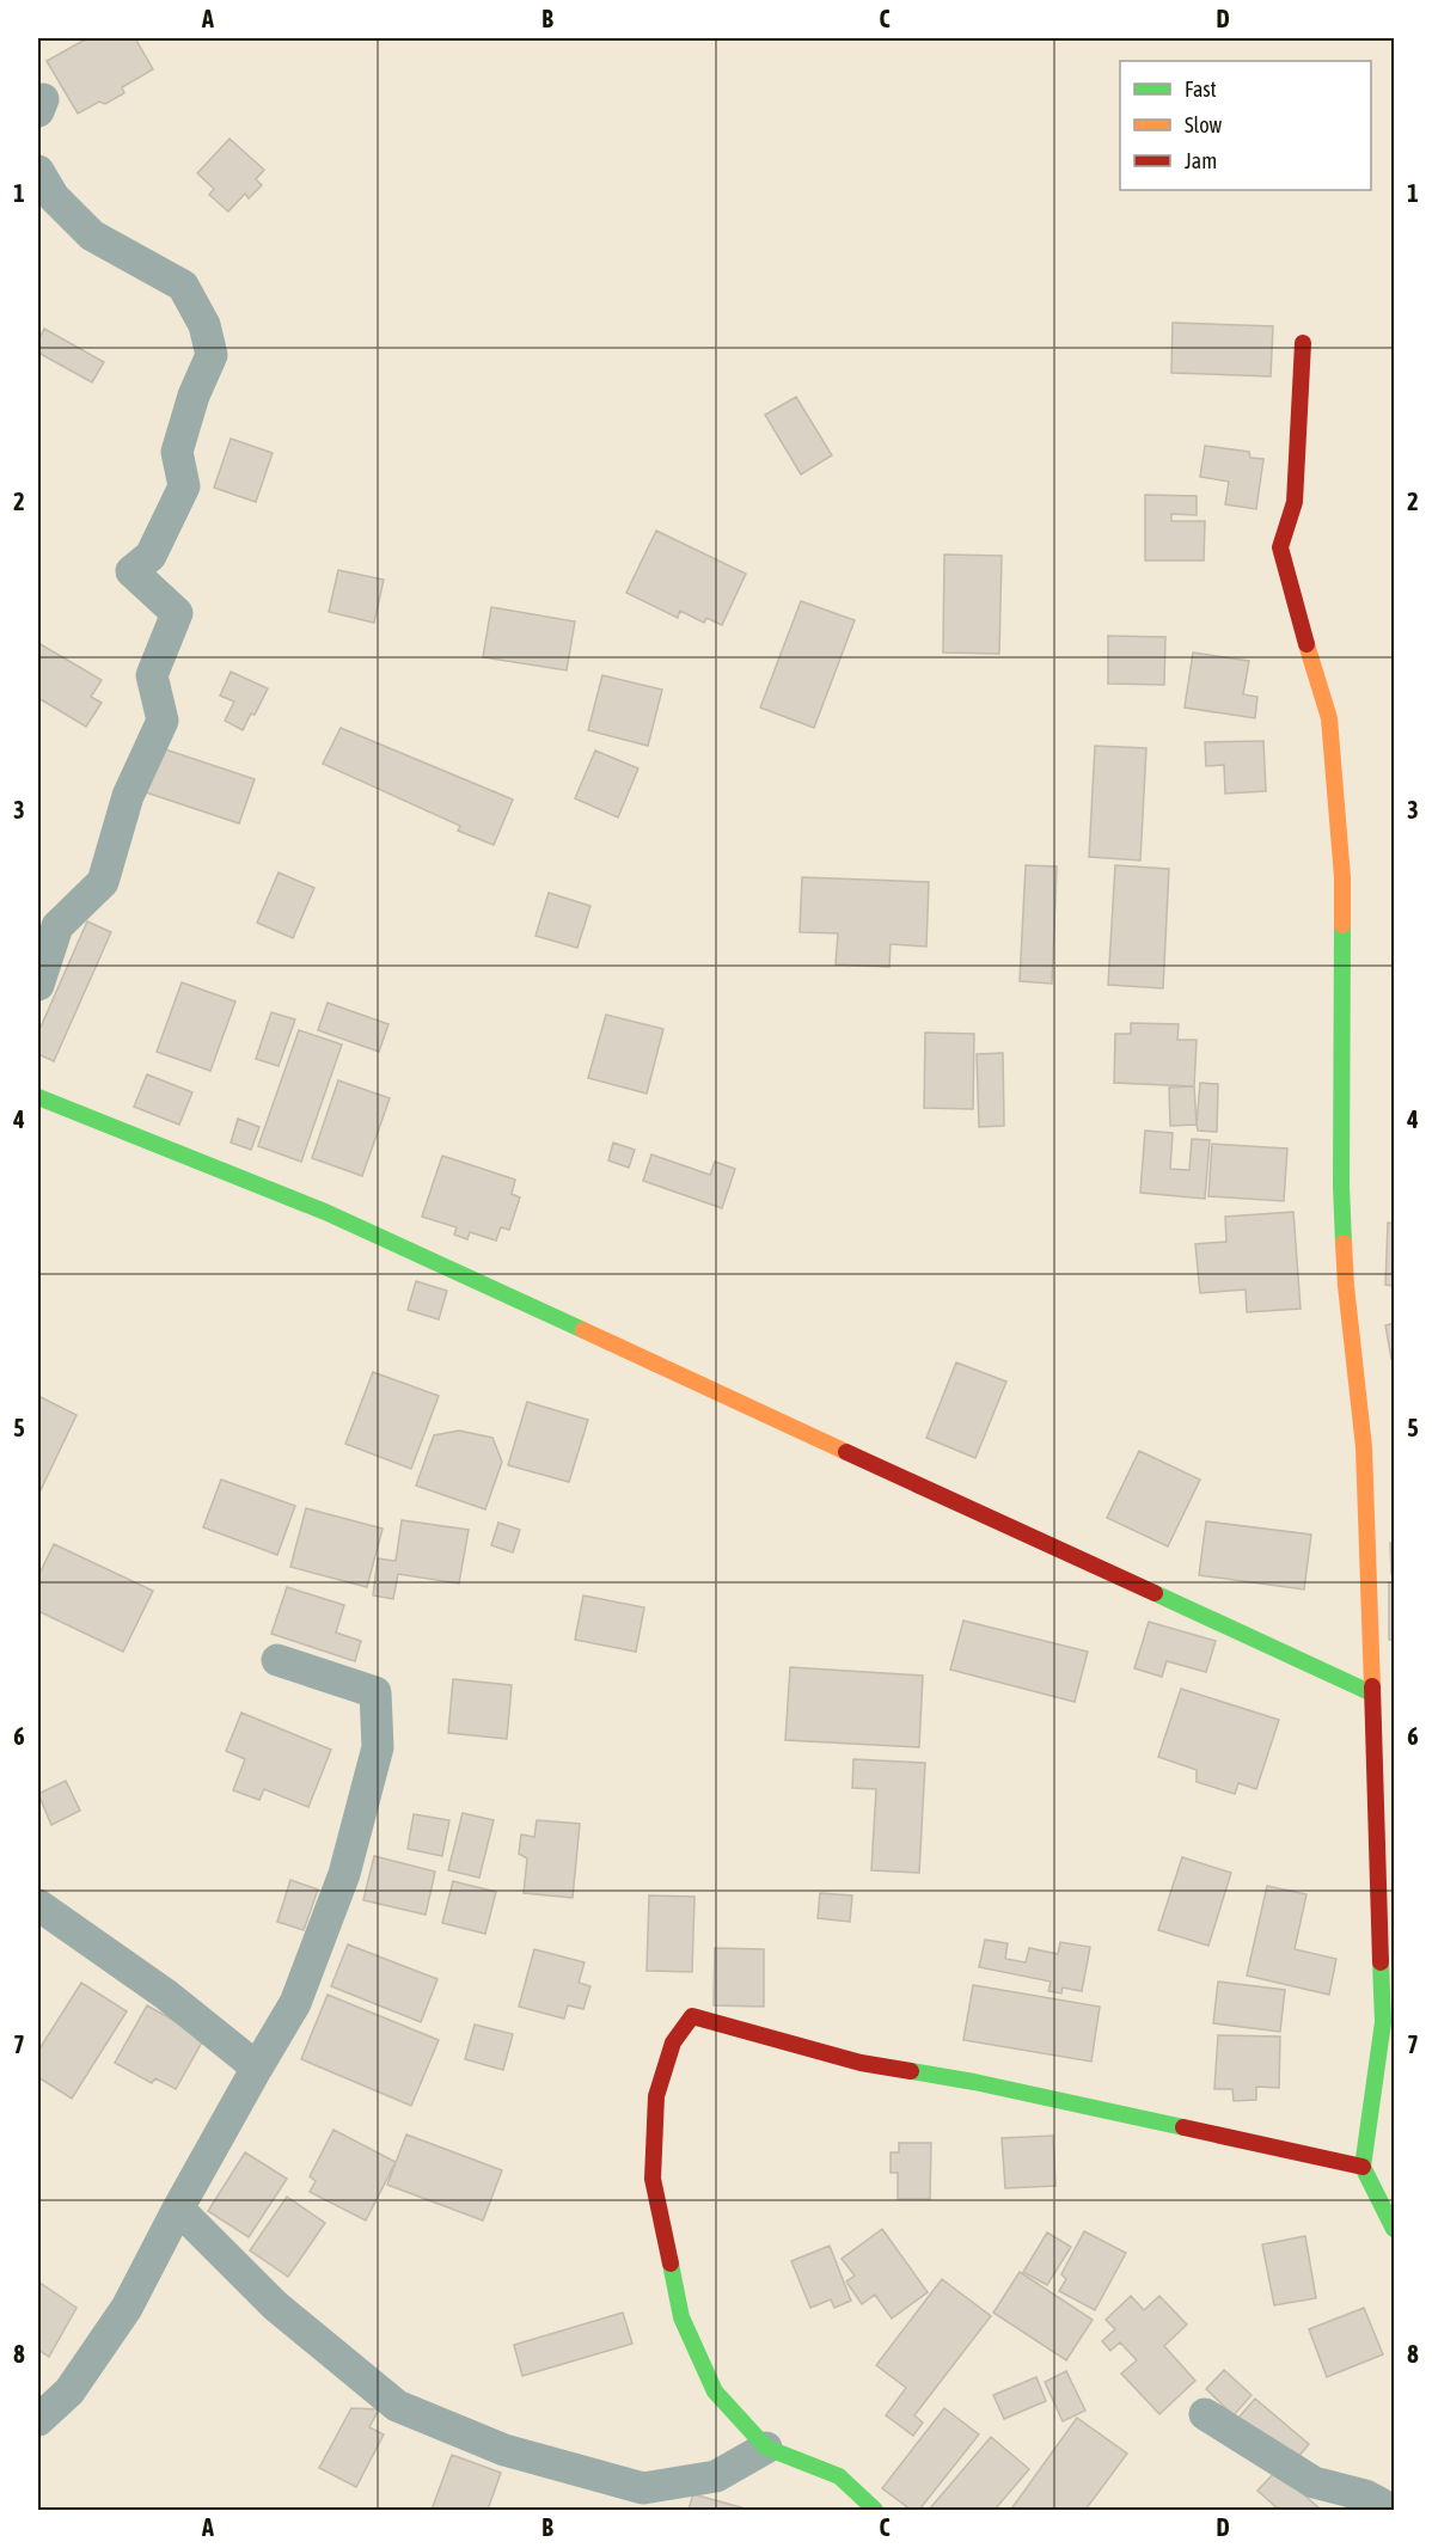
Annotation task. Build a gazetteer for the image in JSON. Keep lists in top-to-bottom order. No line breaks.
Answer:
{"legend":["Fast","Slow","Jam"],"grid":{"columns":["A","B","C","D"],"rows":["1","2","3","4","5","6","7","8"]}}
